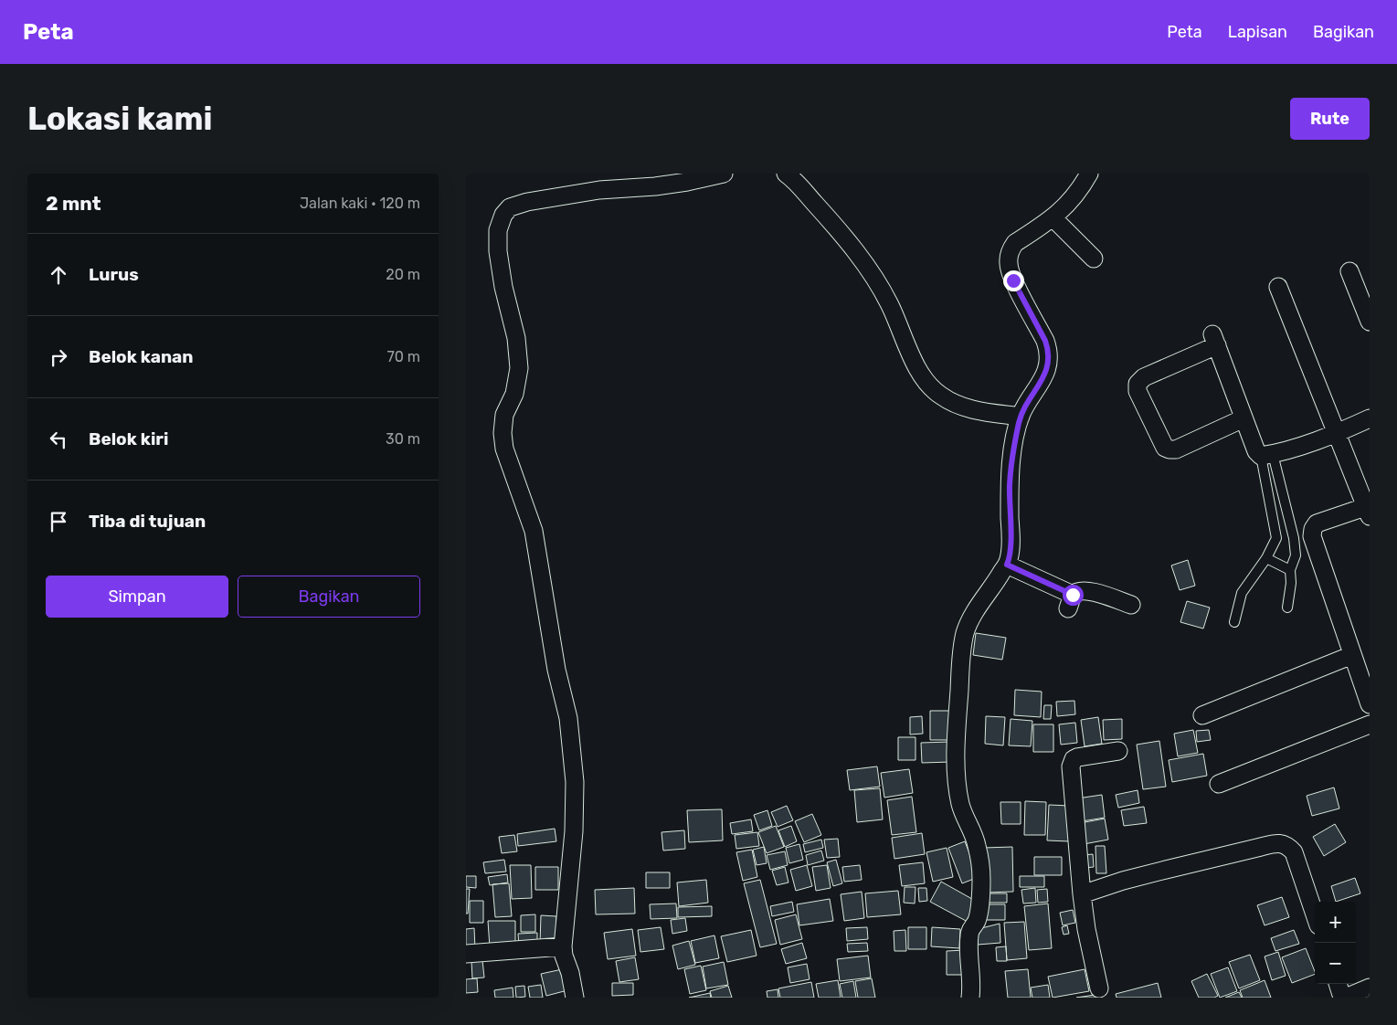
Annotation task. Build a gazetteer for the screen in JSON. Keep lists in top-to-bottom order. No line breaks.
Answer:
{"page":{"header":"Peta","nav":["Peta","Lapisan","Bagikan"],"buttons":["Rute",["Simpan","Bagikan"]],"title":"Lokasi kami","heading":["2 mnt","Jalan kaki · 120 m"],"list":[["Lurus","20 m"],["Belok kanan","70 m"],["Belok kiri","30 m"],"Tiba di tujuan"],"map_buttons":["+","−"]}}
